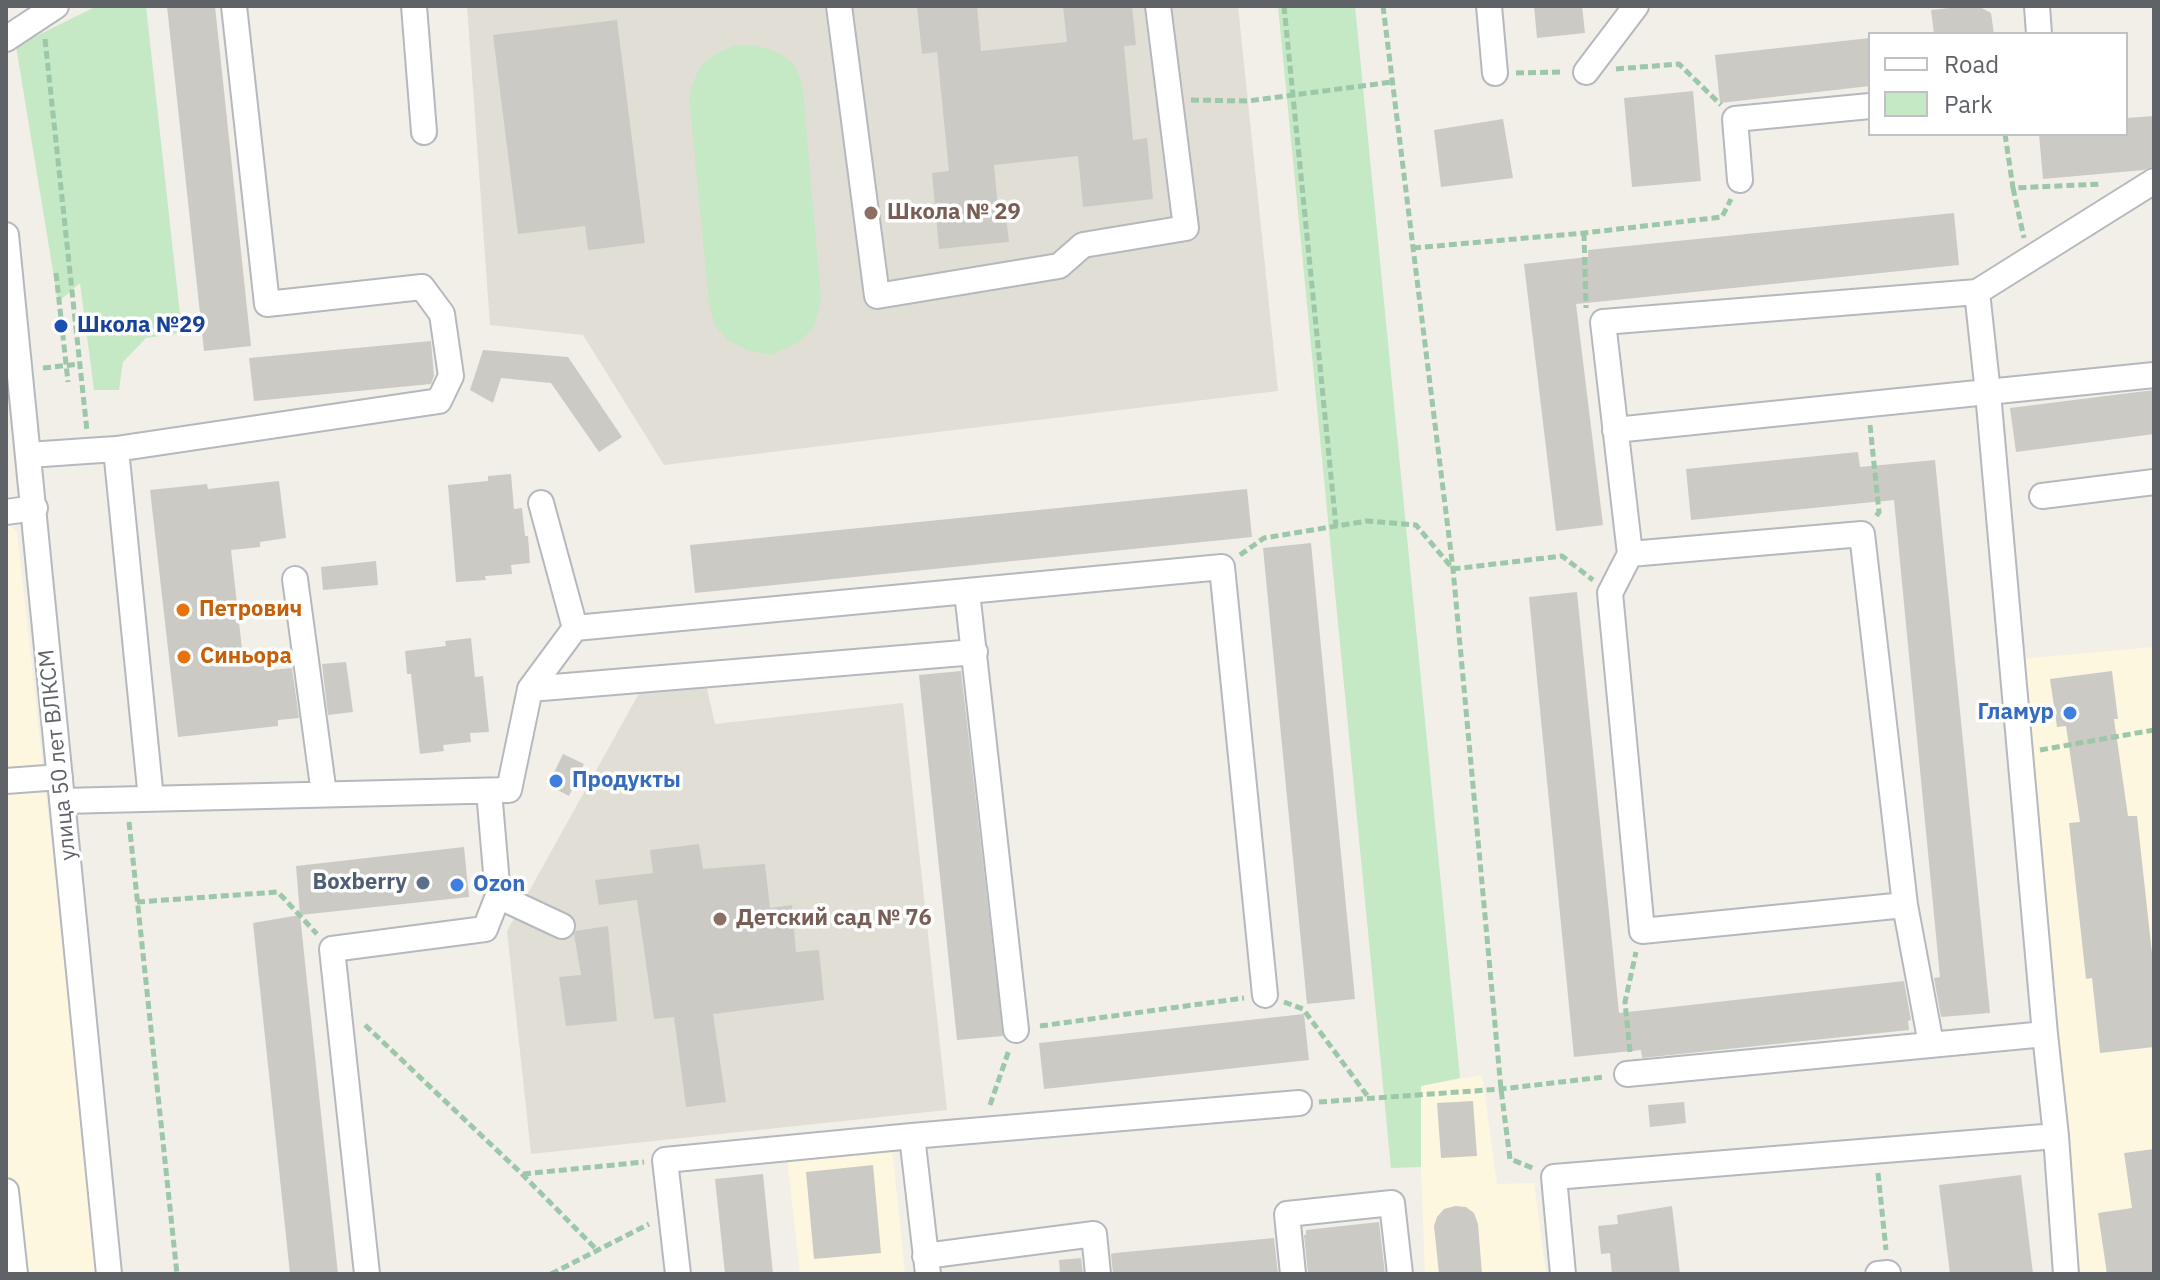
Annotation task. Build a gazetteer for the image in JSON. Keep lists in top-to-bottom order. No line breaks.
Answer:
{"streets":{"street":["улица 50 лет ВЛКСМ"]},"places":["Школа № 29","Школа №29","Петрович","Синьора","Гламур","Продукты","Boxberry","Ozon","Детский сад № 76"],"legend":["Road","Park"]}
